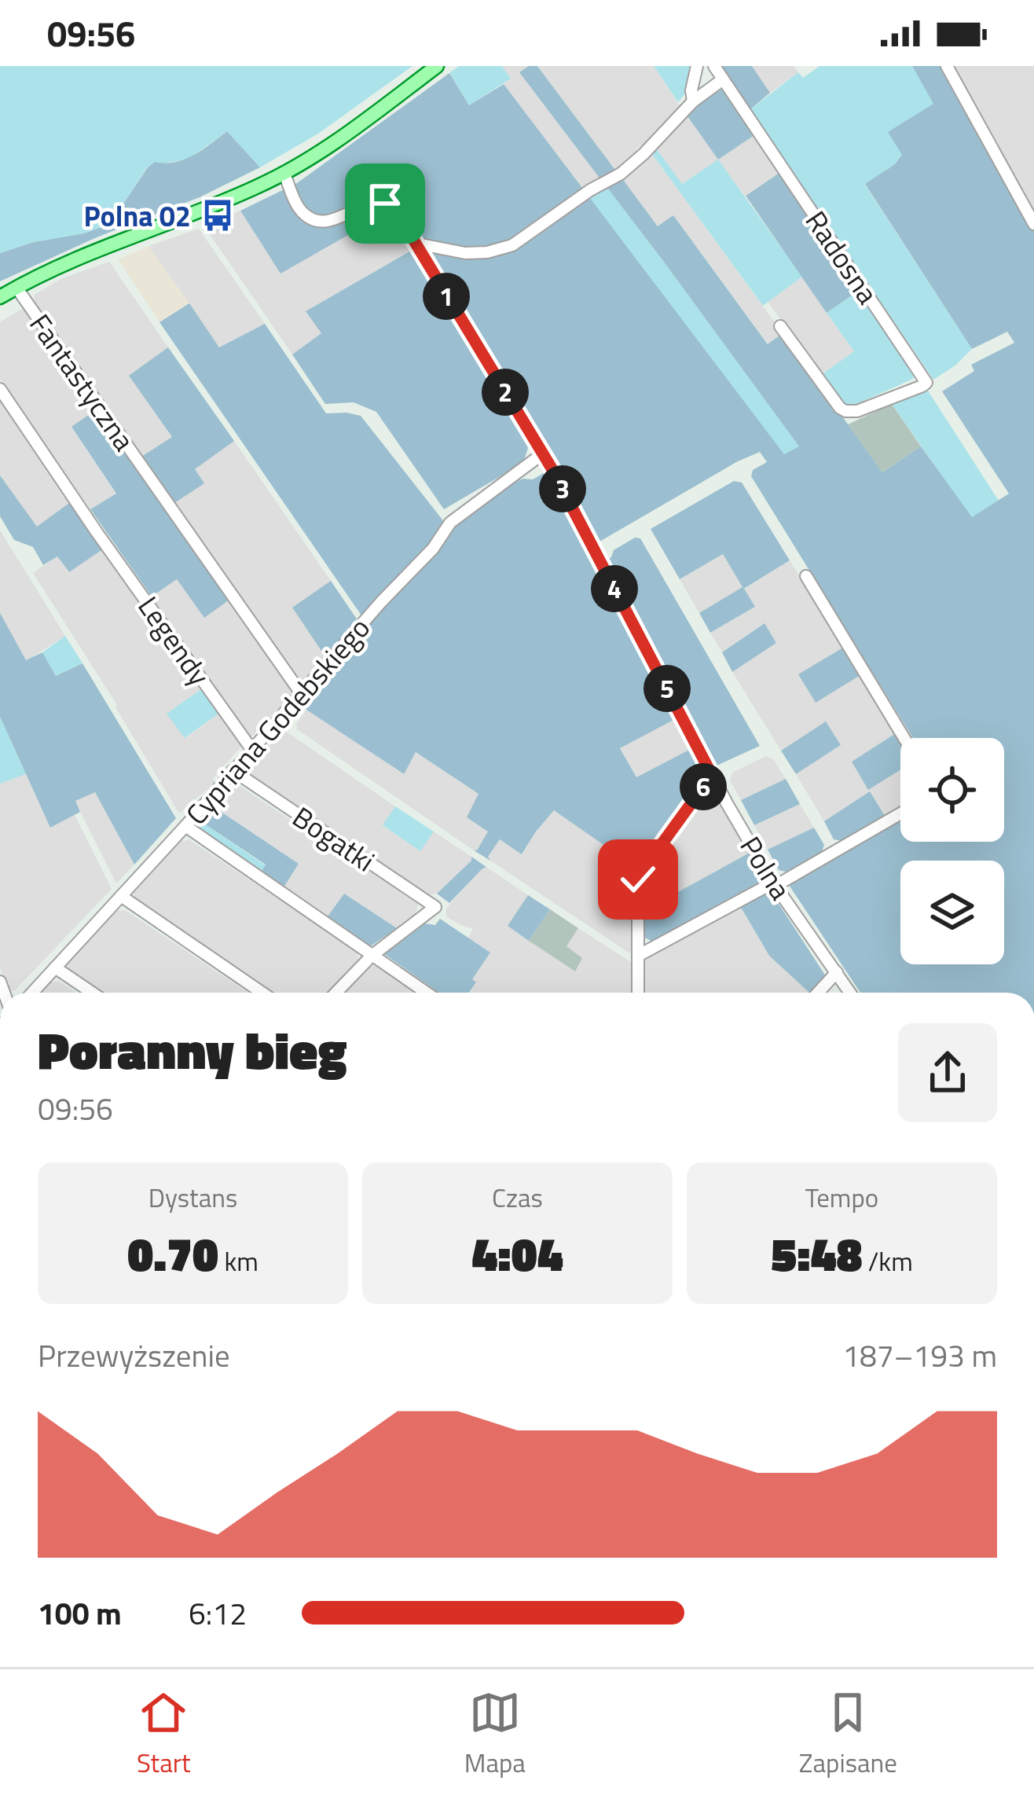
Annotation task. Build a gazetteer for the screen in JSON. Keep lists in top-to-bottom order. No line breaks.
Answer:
{"streets":{"street":["Radosna","Fantastyczna","Legendy","Cypriana Godebskiego","Bogatki","Polna"]},"crossings":[["Fantastyczna","Cypriana Godebskiego"],["Legendy","Cypriana Godebskiego"],["Cypriana Godebskiego","Bogatki"],["Cypriana Godebskiego","Polna"]],"places":{"bus stop":["Polna 02"]},"page":{"status":"09:56","pins":["1","2","3","4","5","6"],"heading":["Poranny bieg","09:56"],"stats":[["Dystans","0.70 km"],["Czas","4:04"],["Tempo","5:48 /km"]],"chart":["Przewyższenie","187–193 m"],"list":[{"name":"100 m","note":"6:12"}],"tabs":["Start","Mapa","Zapisane"]}}
